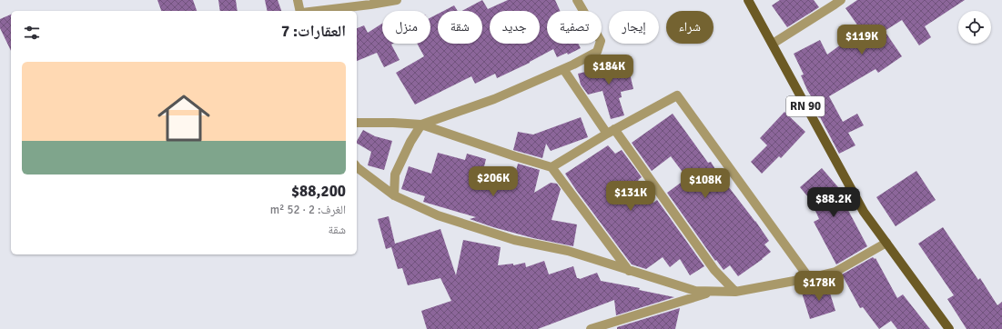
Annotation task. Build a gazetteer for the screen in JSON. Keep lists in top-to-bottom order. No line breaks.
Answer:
{"streets":{"main road":["RN 90"]},"page":{"chip":["شراء","إيجار","تصفية","جديد","شقة","منزل"],"heading":"العقارات: 7","price":["$119K","$184K","$206K","$108K","$131K","$88.2K","$178K"],"list":[{"name":"$88,200","note":"الغرف: 2 · 52 m² · شقة"}]}}
